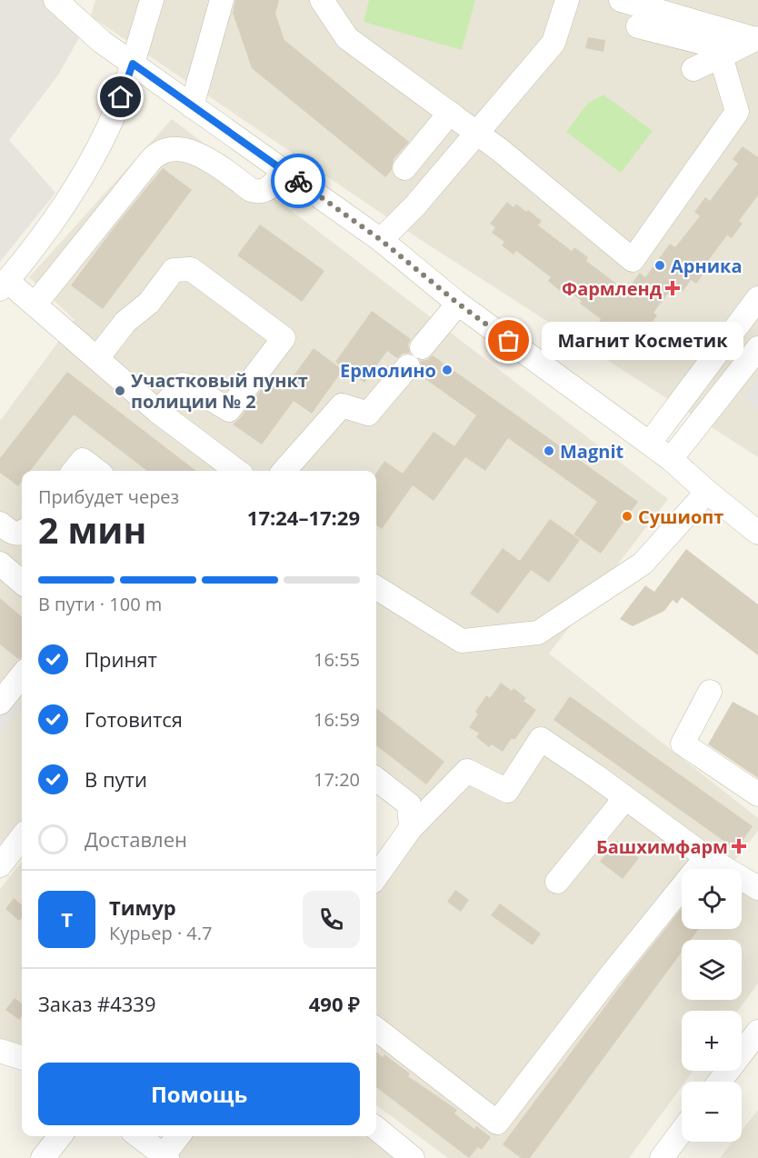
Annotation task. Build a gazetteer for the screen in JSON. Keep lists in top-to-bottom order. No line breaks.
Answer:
{"places":{"other":["Арника","Магнит Косметик","Ермолино","Участковый пункт полиции № 2","Magnit","Сушиопт"],"health":["Фармленд","Башхимфарм"]},"page":{"bubble":"Магнит Косметик","heading":["2 мин","Прибудет через","17:24–17:29"],"panel":["Тимур","Курьер · 4.7","Заказ #4339","490 ₽"],"bar":"В пути · 100 m","list":[["Принят","16:55"],["Готовится","16:59"],["В пути","17:20"],"Доставлен"],"map_buttons":["+","−"],"round":"Т","buttons":"Помощь"}}
